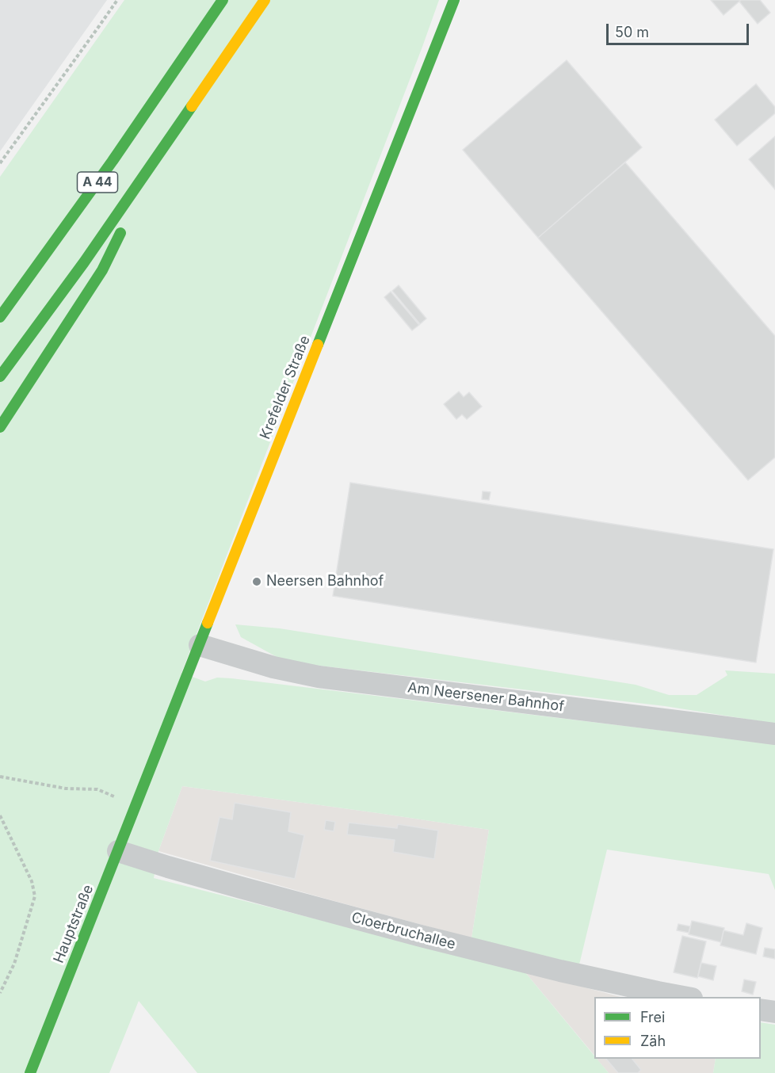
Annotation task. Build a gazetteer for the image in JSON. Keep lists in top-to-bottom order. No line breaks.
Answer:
{"streets":{"main road":["A 44","Krefelder Straße","Hauptstraße"],"street":["Am Neersener Bahnhof","Cloerbruchallee"]},"crossings":[["Krefelder Straße","Am Neersener Bahnhof"],["Krefelder Straße","Hauptstraße"],["Hauptstraße","Cloerbruchallee"]],"places":["Neersen Bahnhof"],"legend":["Frei","Zäh"],"scale_bar":"50 m"}
